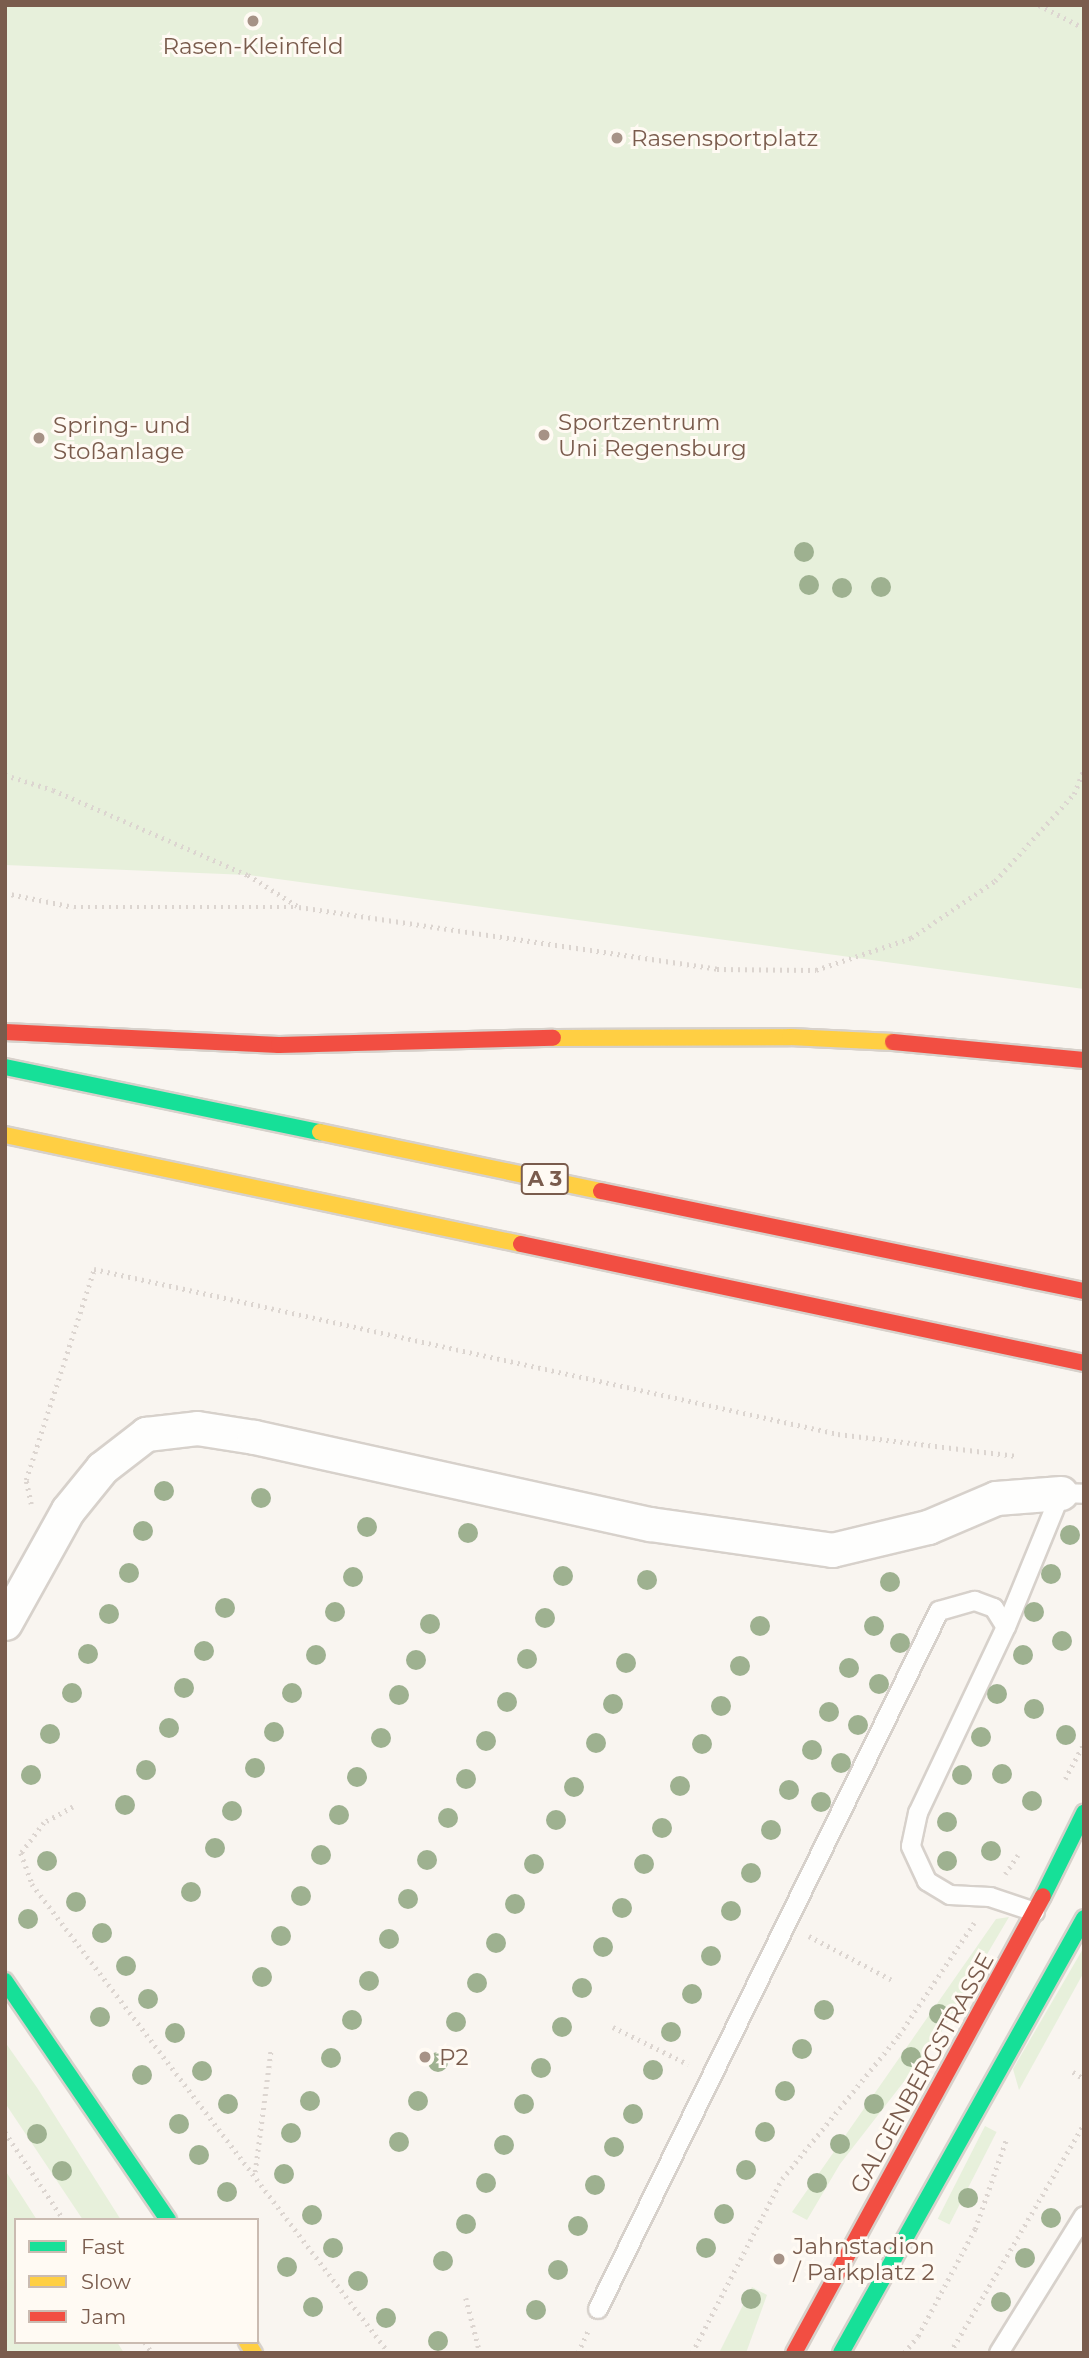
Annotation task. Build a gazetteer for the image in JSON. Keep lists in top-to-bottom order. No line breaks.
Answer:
{"streets":{"main road":["A 3","GALGENBERGSTRASSE"]},"places":["Rasen-Kleinfeld","Rasensportplatz","Sportzentrum Uni Regensburg","Spring- und Stoßanlage","P2","Jahnstadion / Parkplatz 2"],"legend":["Fast","Slow","Jam"]}
